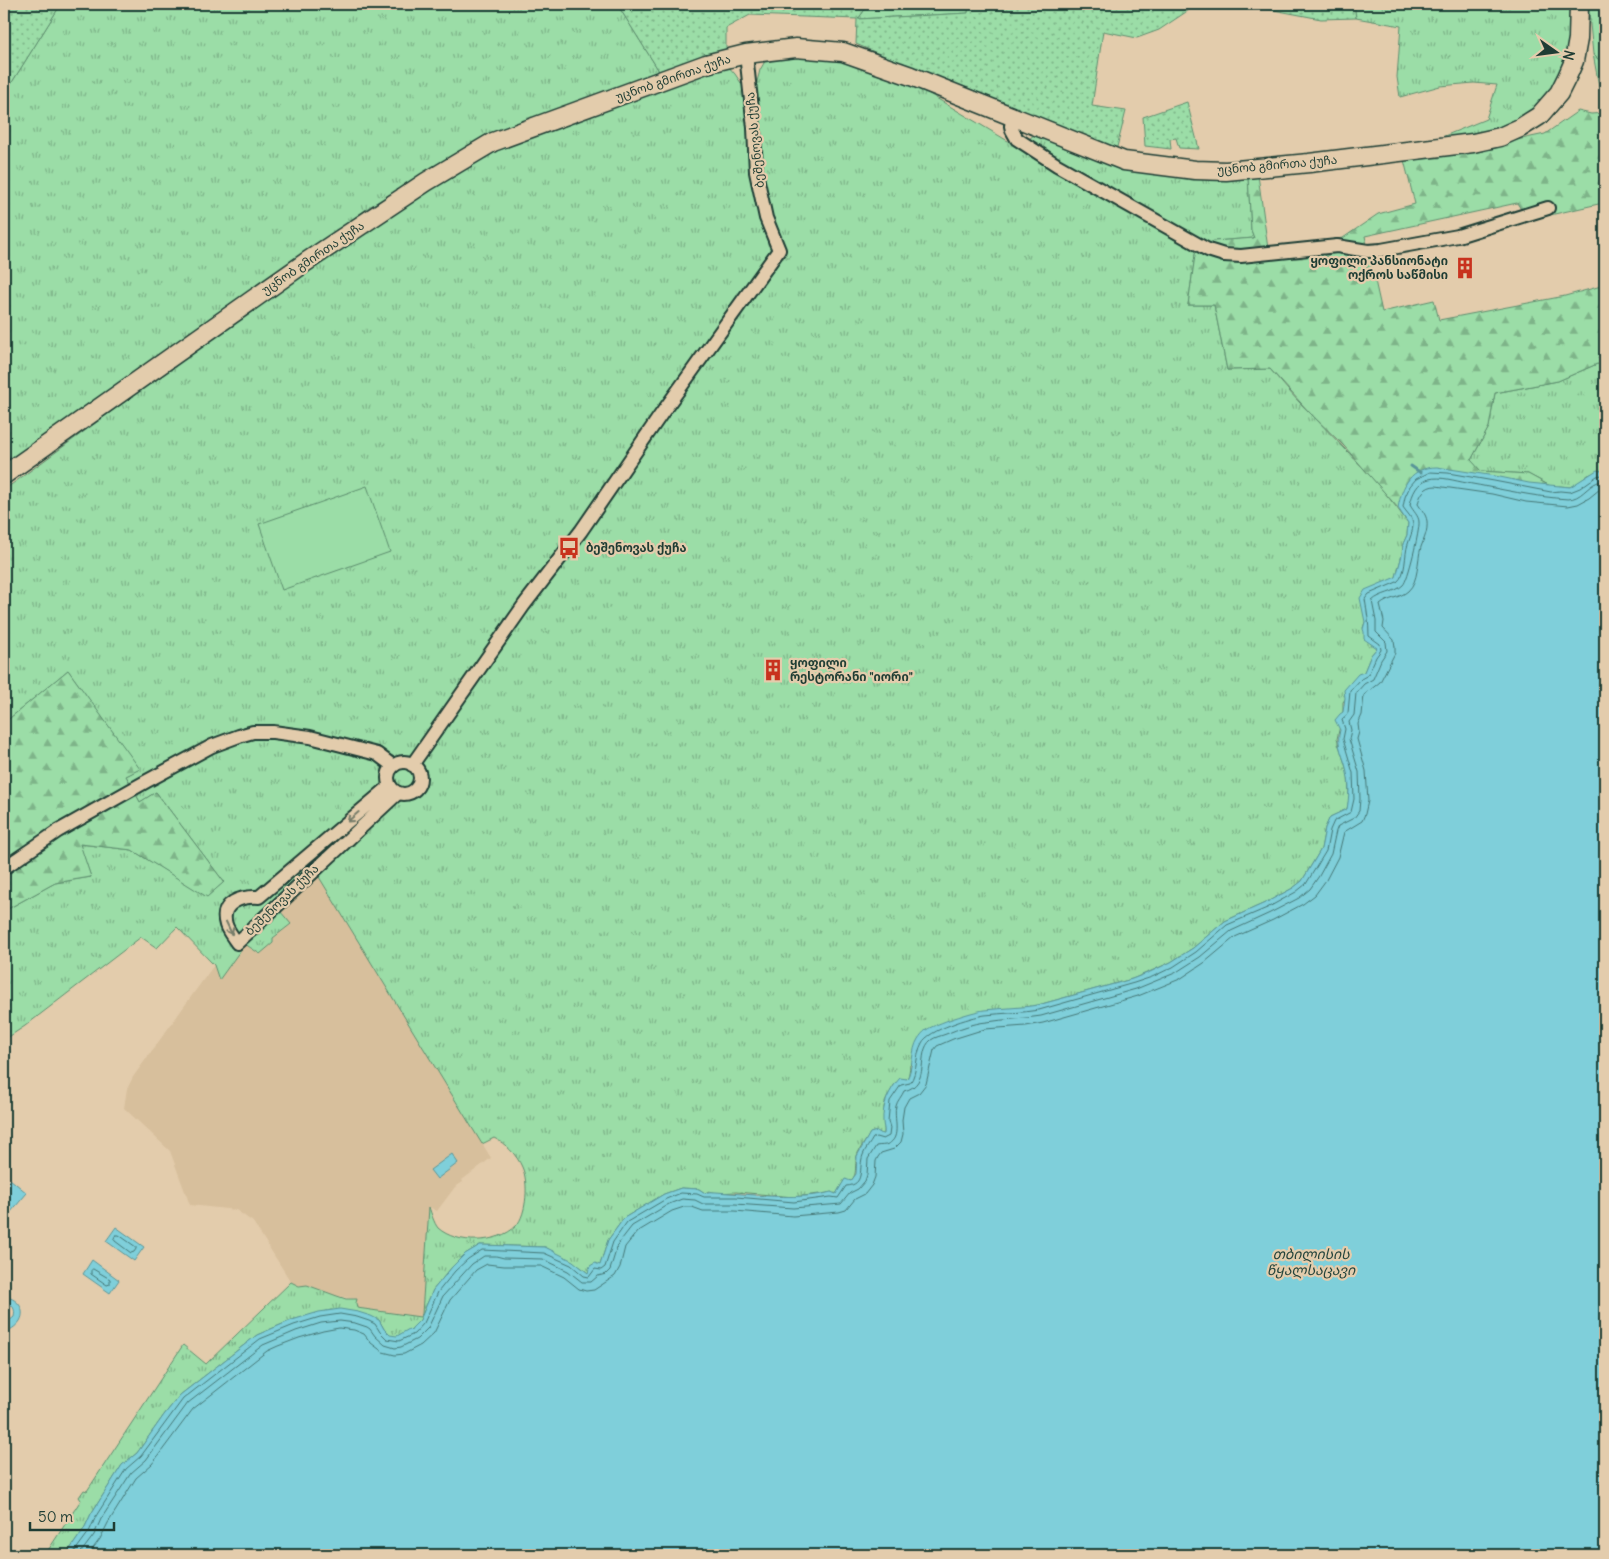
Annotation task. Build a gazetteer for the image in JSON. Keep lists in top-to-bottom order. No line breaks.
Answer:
{"streets":{"main road":["უცნობ გმირთა ქუჩა"],"street":["ბეშენოვას ქუჩა"]},"crossings":[["უცნობ გმირთა ქუჩა","ბეშენოვას ქუჩა"]],"water":["თბილისის წყალსაცავი"],"places":{"building":["ყოფილი პანსიონატი ოქროს საწმისი","ყოფილი რესტორანი \"იორი\""],"bus stop":["ბეშენოვას ქუჩა"]},"scale_bar":"50 m","north":"right"}
